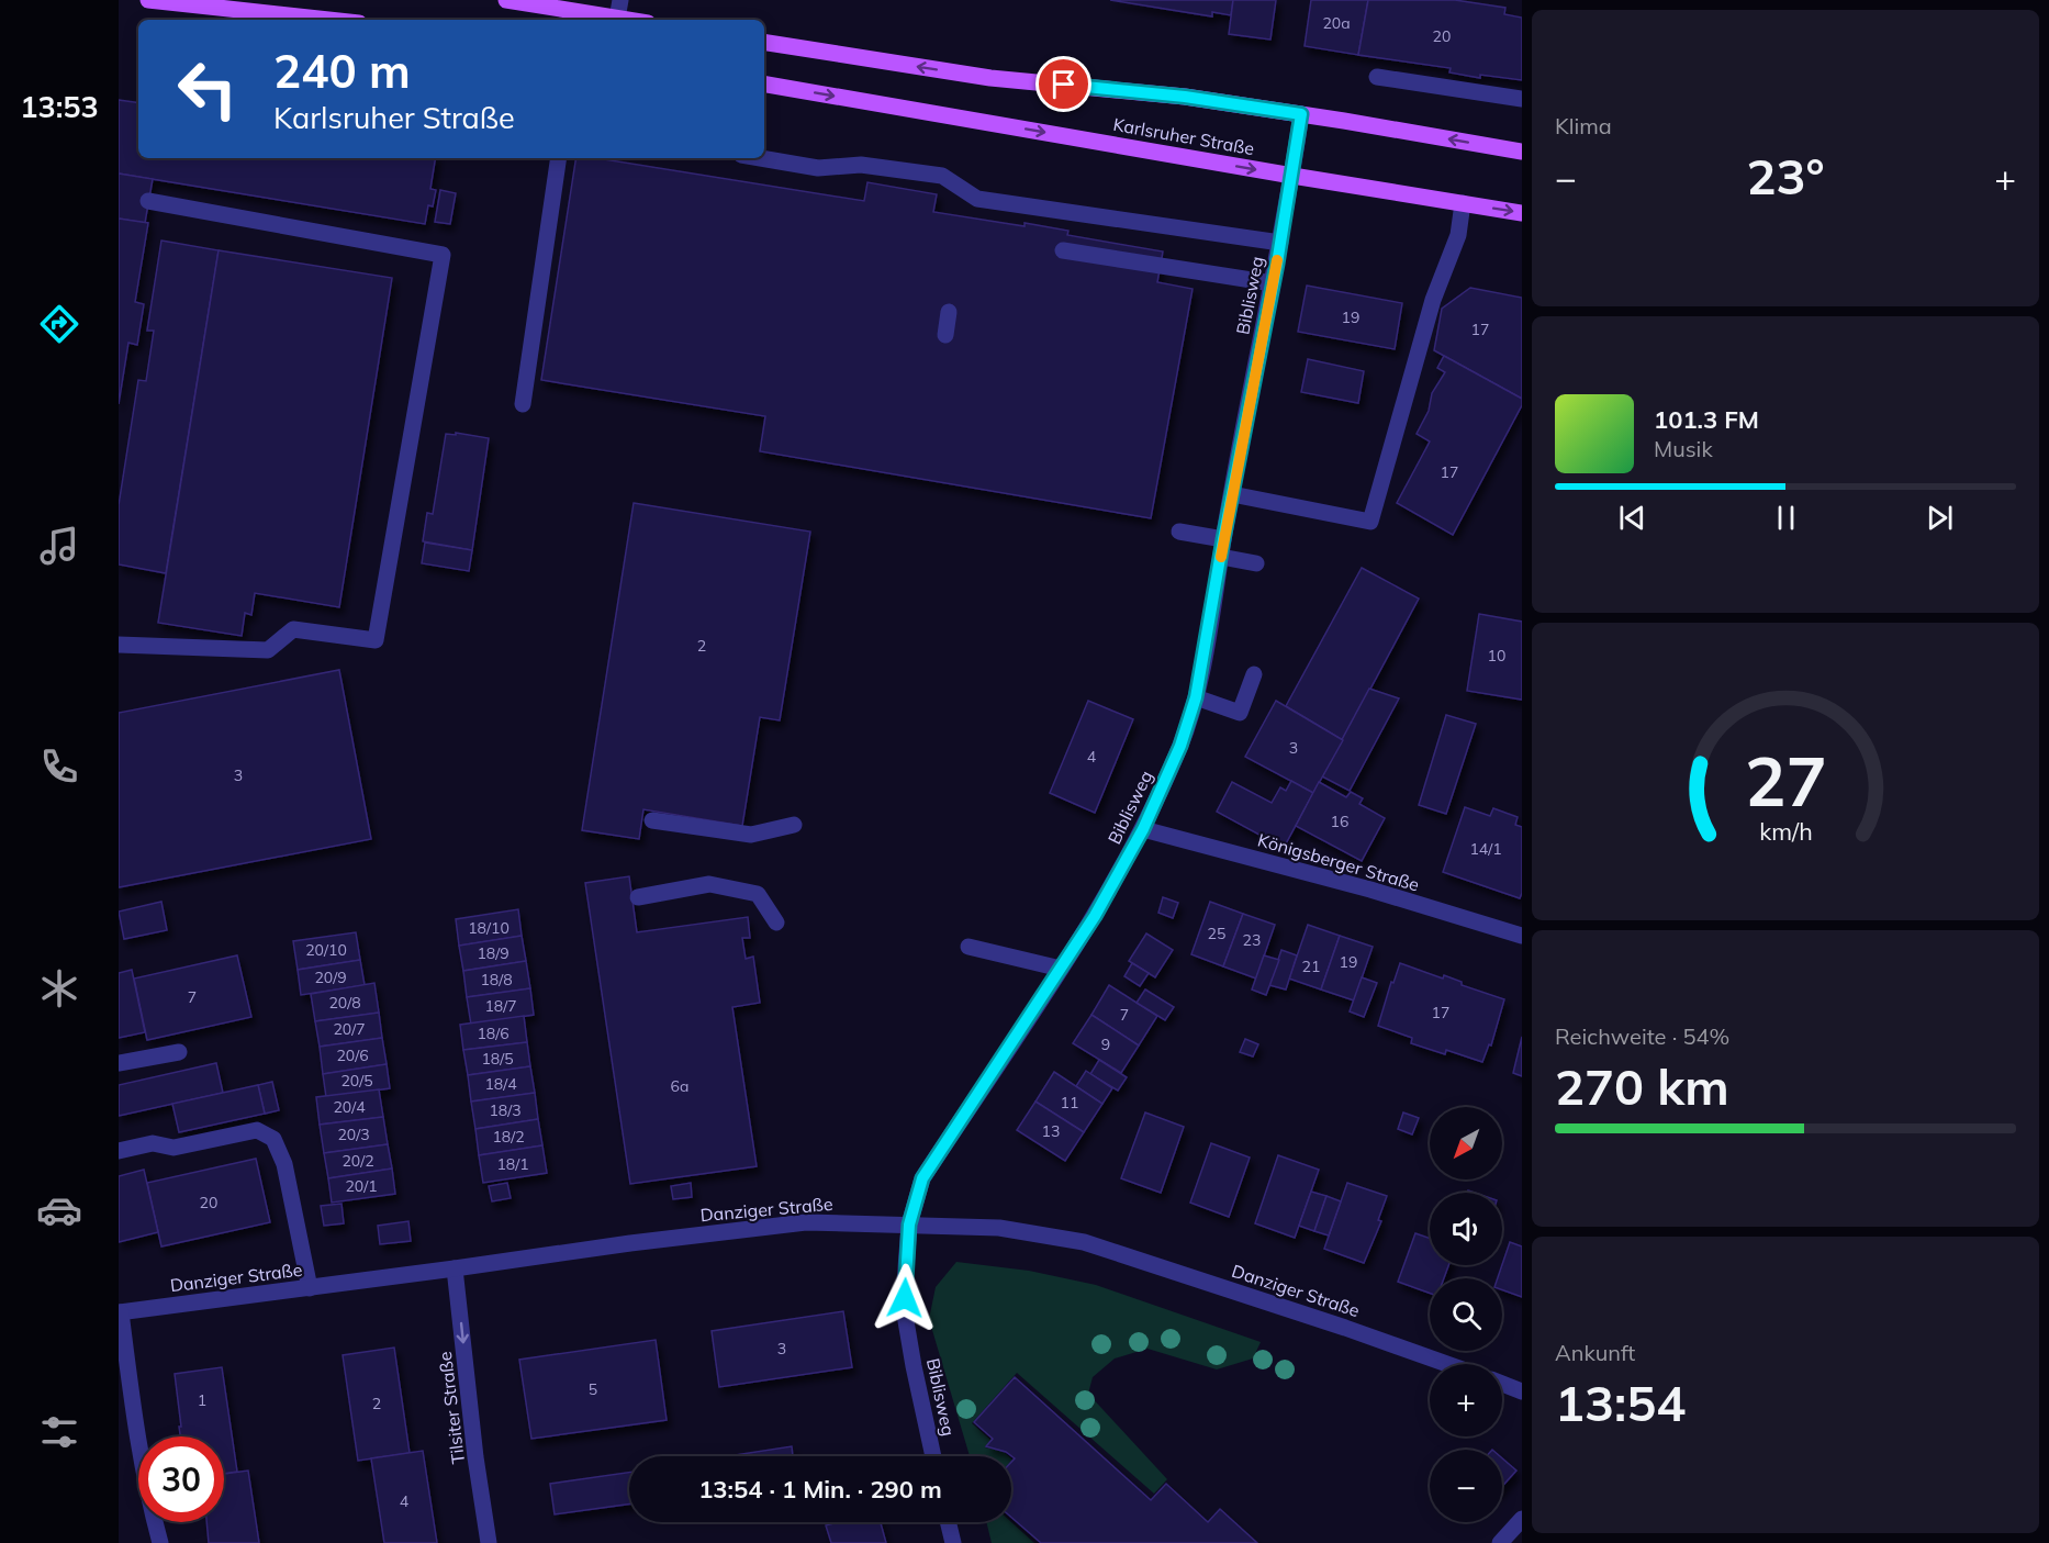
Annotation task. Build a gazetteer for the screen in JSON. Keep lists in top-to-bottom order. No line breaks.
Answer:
{"streets":{"main road":["Karlsruher Straße"],"street":["Biblisweg","Königsberger Straße","Danziger Straße","Tilsiter Straße"]},"crossings":[["Karlsruher Straße","Biblisweg"],["Biblisweg","Königsberger Straße"],["Biblisweg","Danziger Straße"],["Danziger Straße","Tilsiter Straße"]],"one_way":["Tilsiter Straße"],"house_numbers":["20a","20","19","17","17","2","10","3","4","3","16","14/1","18/10","25","23","20/10","18/9","19","21","20/9","18/8","7","20/8","18/7","17","7","20/7","18/6","9","20/6","18/5","20/5","18/4","6a","11","20/4","18/3","13","20/3","18/2","20/2","18/1","20/1","20","3","5","1","2","4"],"north":"bottom left","page":{"tabs":"13:53","tile":["Klima",["Reichweite · 54%","270 km"],["Ankunft","13:54"]],"turn":["240 m","Karlsruher Straße"],"heat":["−","23°","+"],"song":["101.3 FM","Musik"],"map_buttons":["+","−"],"limit":"30","trip":"13:54 · 1 Min. · 290 m","gauge":["27","km/h"]}}
